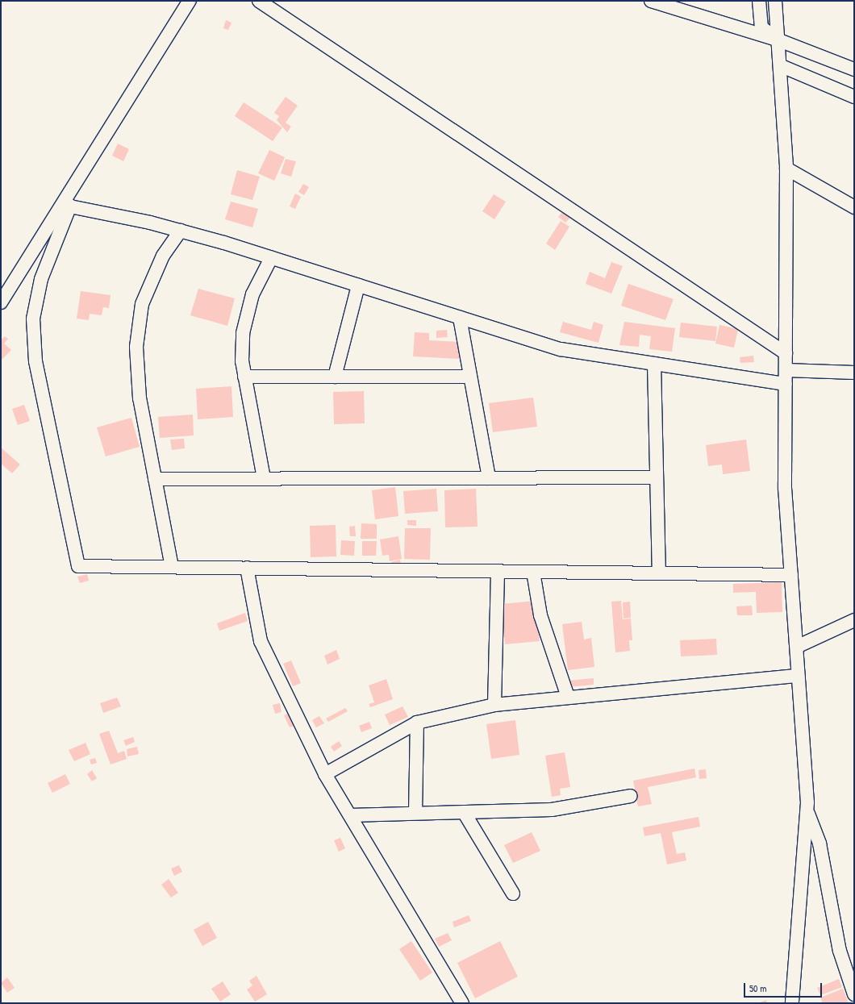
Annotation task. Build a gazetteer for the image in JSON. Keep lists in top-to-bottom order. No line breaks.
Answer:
{"scale_bar":"50 m"}
